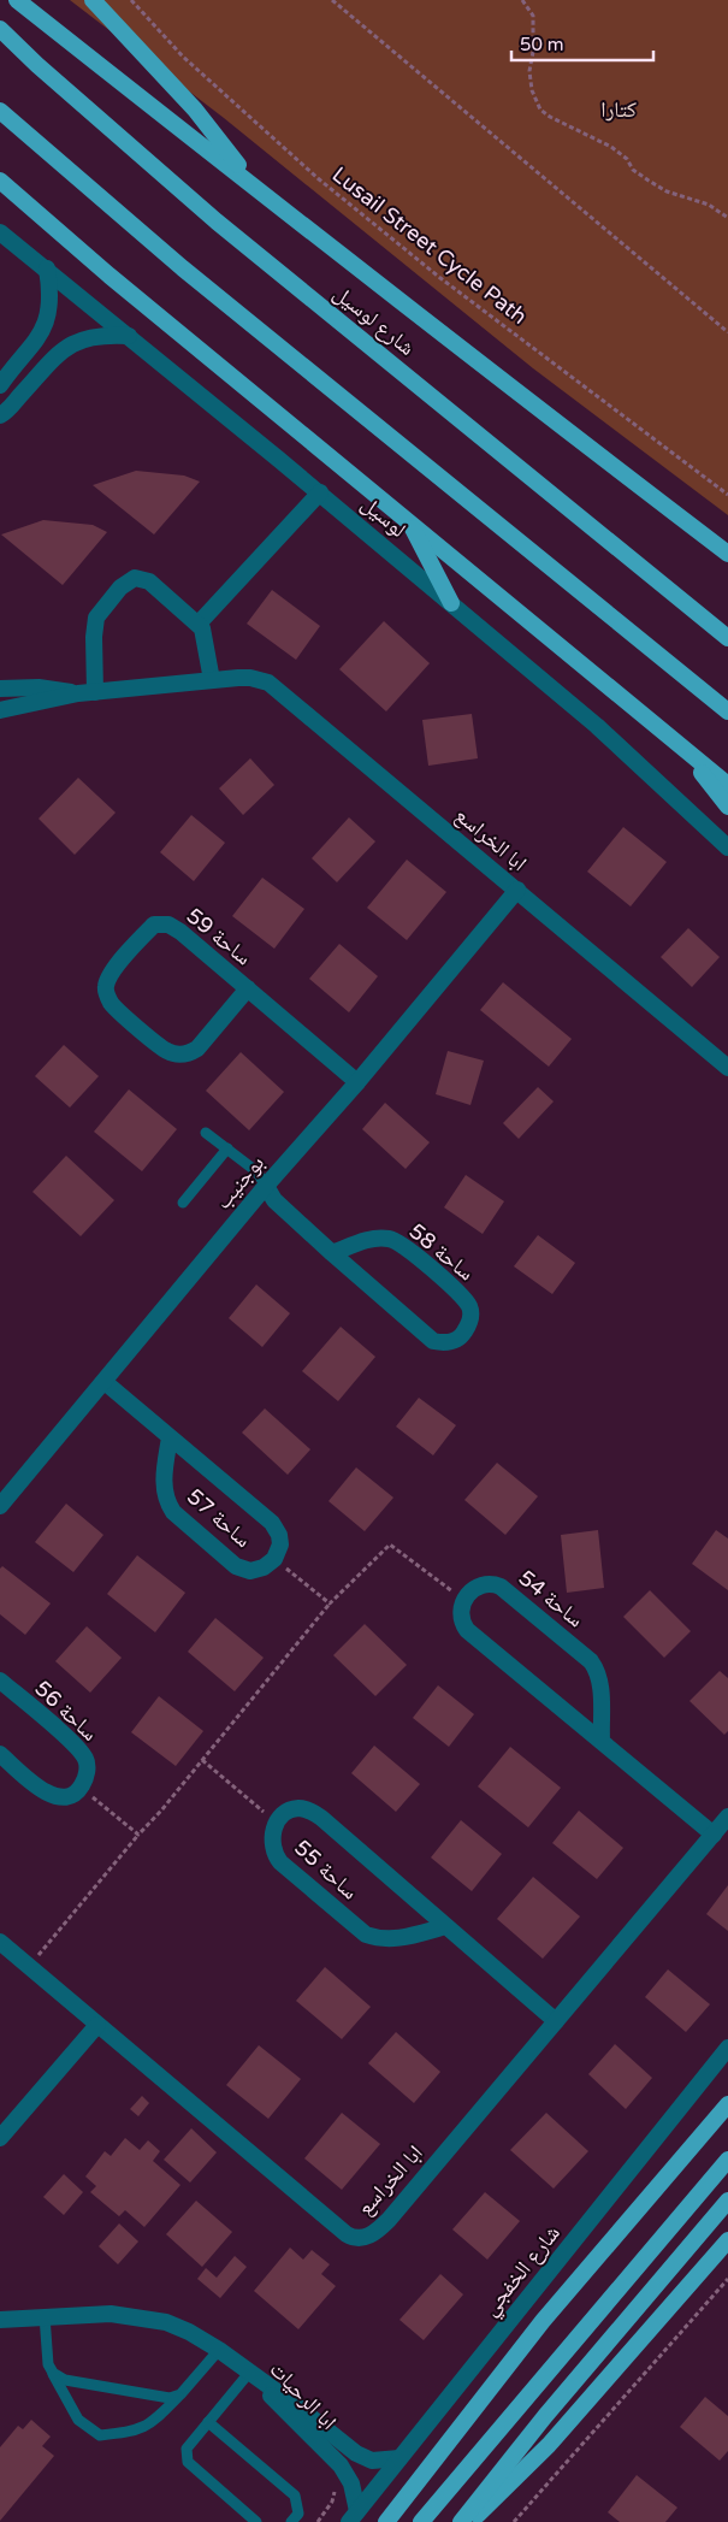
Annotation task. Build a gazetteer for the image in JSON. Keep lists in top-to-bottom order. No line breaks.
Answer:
{"streets":{"highway":["شارع لوسيل"],"street":["لوسيل","ابا الخراسع","ساحة 59","بوجنيب","ساحة 58","ساحة 57","ساحة 54","ساحة 56","ساحة 55","شارع الخفجي","ابا الرحيات"],"path":["Lusail Street Cycle Path"]},"crossings":[["ابا الخراسع","بوجنيب"],["ابا الخراسع","ساحة 55"],["ساحة 59","بوجنيب"],["بوجنيب","ساحة 58"],["بوجنيب","ساحة 57"],["شارع الخفجي","ابا الرحيات"]],"parks":["كتارا"],"scale_bar":"50 m"}
